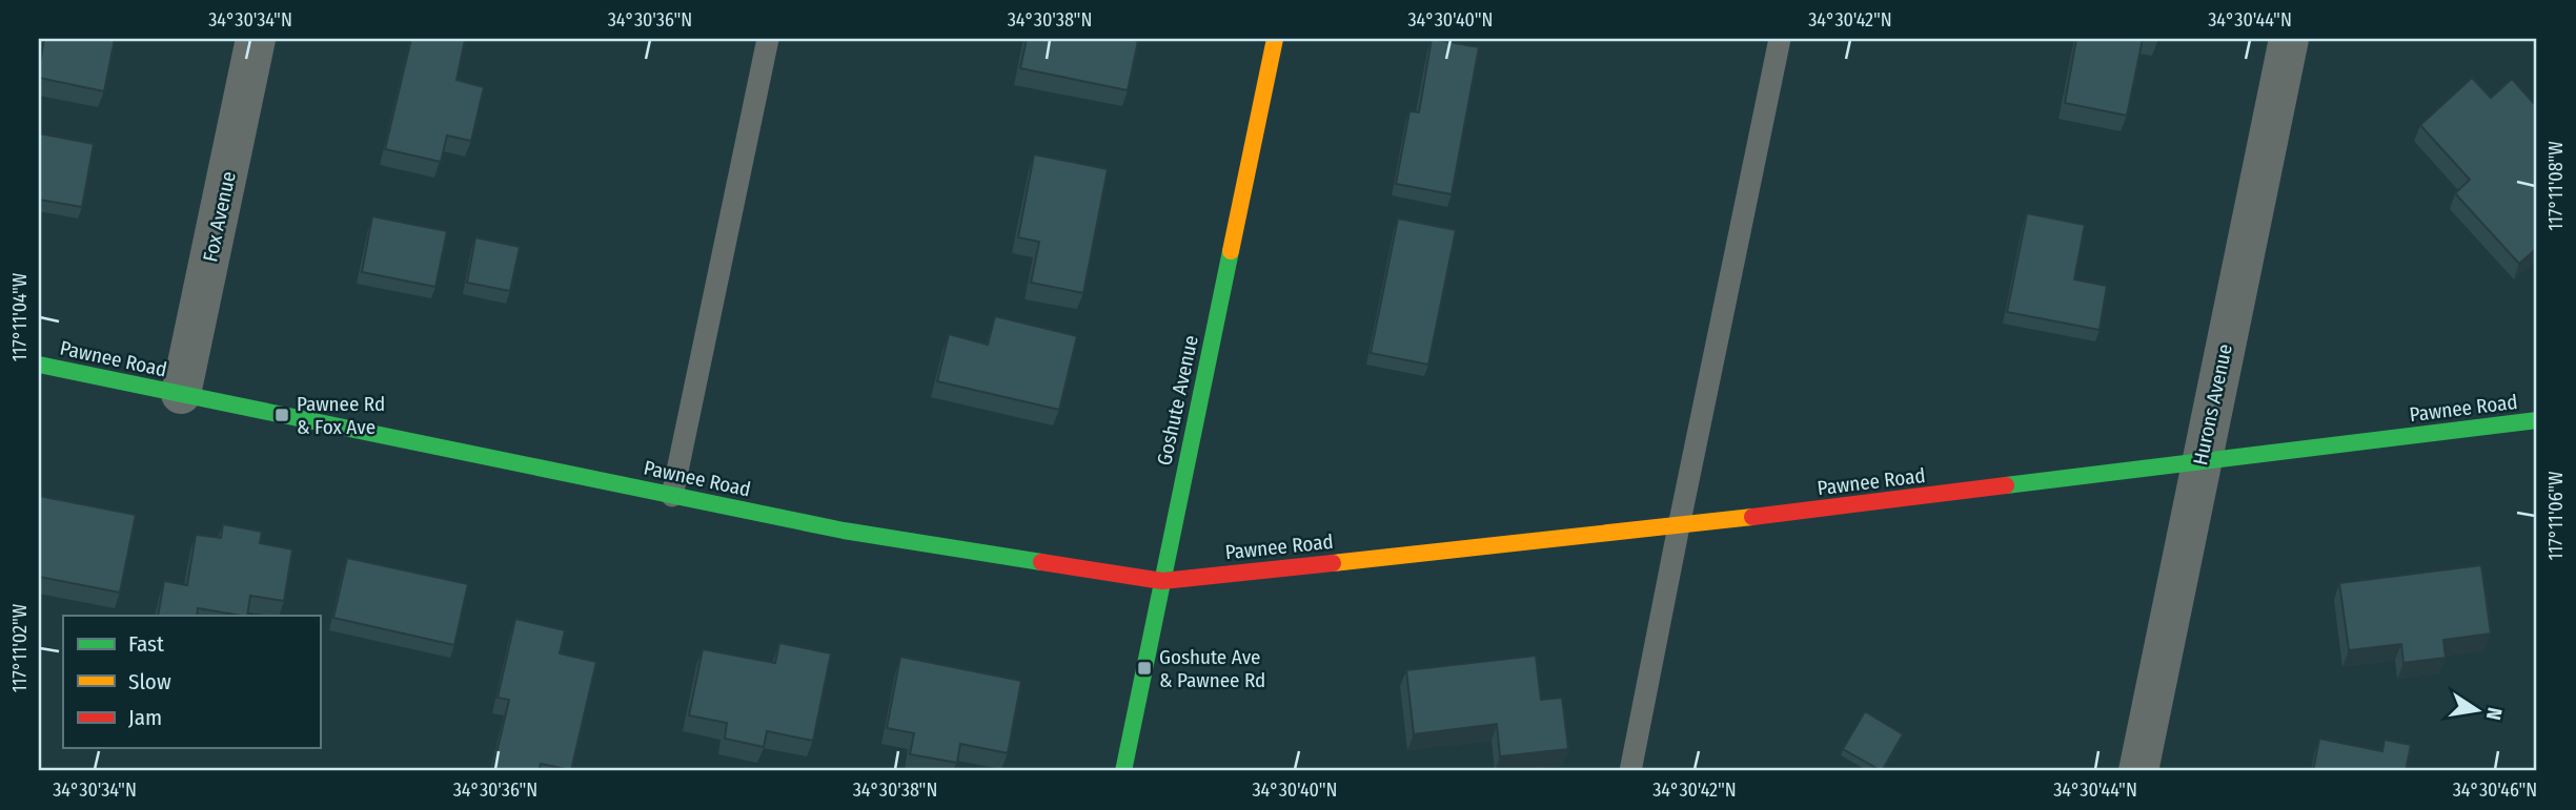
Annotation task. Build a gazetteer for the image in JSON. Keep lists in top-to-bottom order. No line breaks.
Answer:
{"streets":{"street":["Fox Avenue","Pawnee Road","Goshute Avenue","Hurons Avenue"]},"crossings":[["Fox Avenue","Pawnee Road"],["Pawnee Road","Goshute Avenue"],["Pawnee Road","Hurons Avenue"]],"places":{"transit":["Pawnee Rd & Fox Ave","Goshute Ave & Pawnee Rd"]},"legend":["Fast","Slow","Jam"],"north":"right","coordinates":["34°30'34\"N","34°30'36\"N","34°30'38\"N","34°30'40\"N","34°30'42\"N","34°30'44\"N","117°11'08\"W","117°11'04\"W","117°11'06\"W","117°11'02\"W","34°30'46\"N"]}
